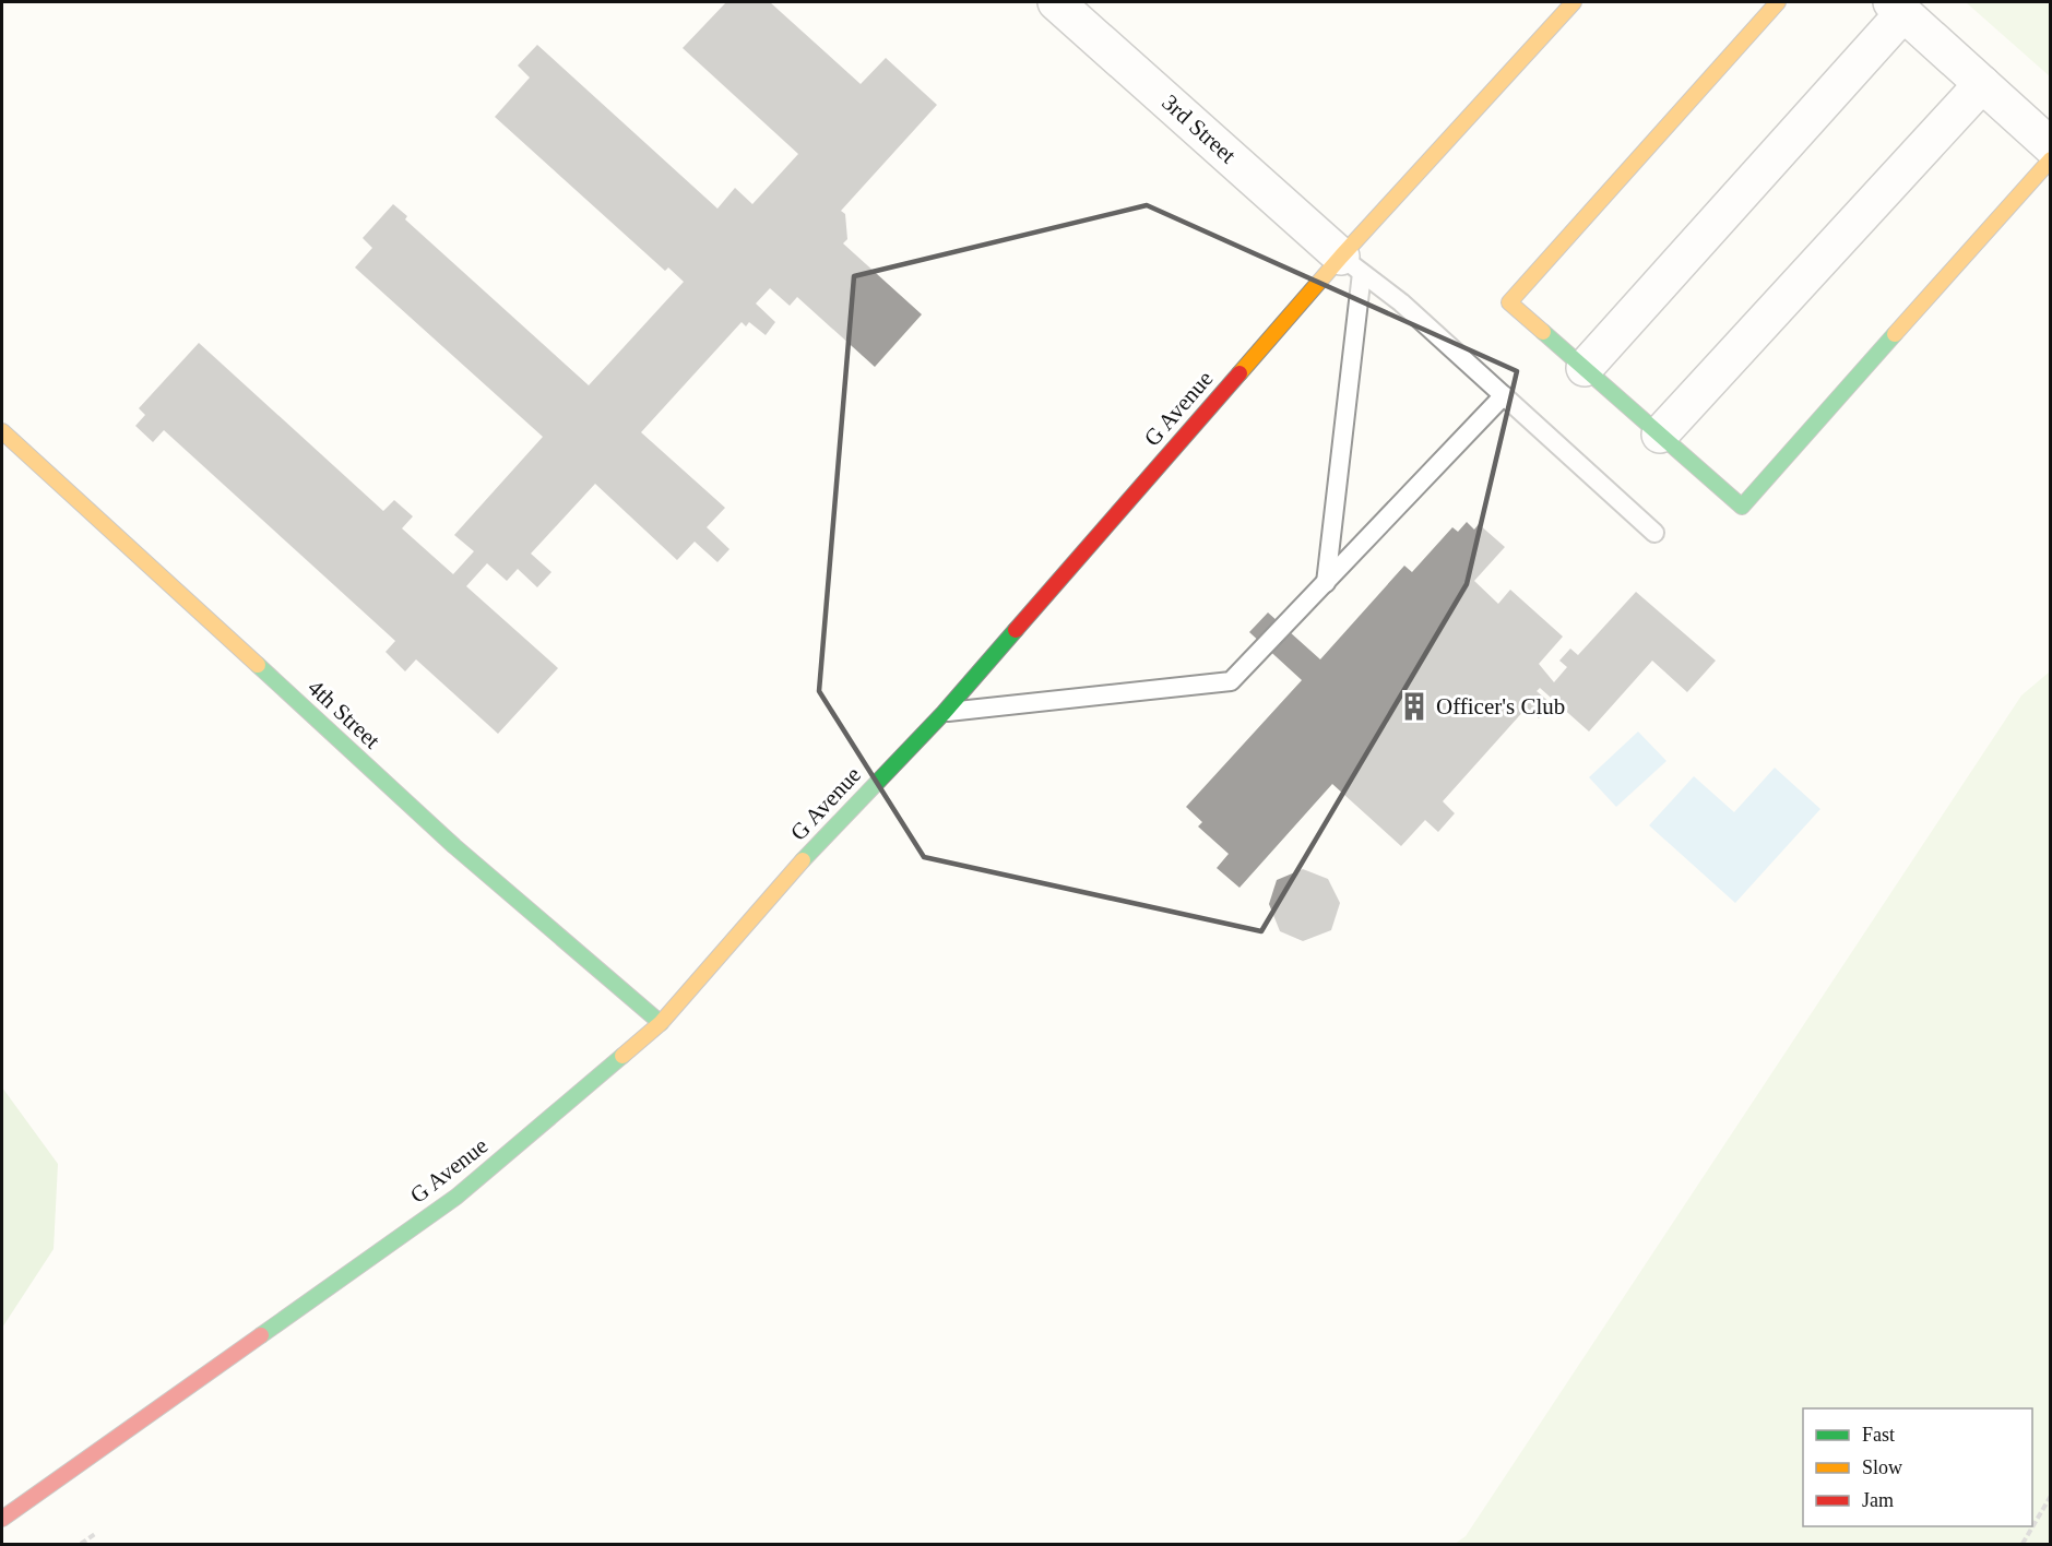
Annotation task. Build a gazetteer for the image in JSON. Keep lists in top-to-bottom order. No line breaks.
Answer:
{"streets":{"street":["3rd Street","G Avenue","4th Street"]},"crossings":[["3rd Street","G Avenue"],["G Avenue","4th Street"]],"places":{"building":["Officer's Club"]},"legend":["Fast","Slow","Jam"]}
